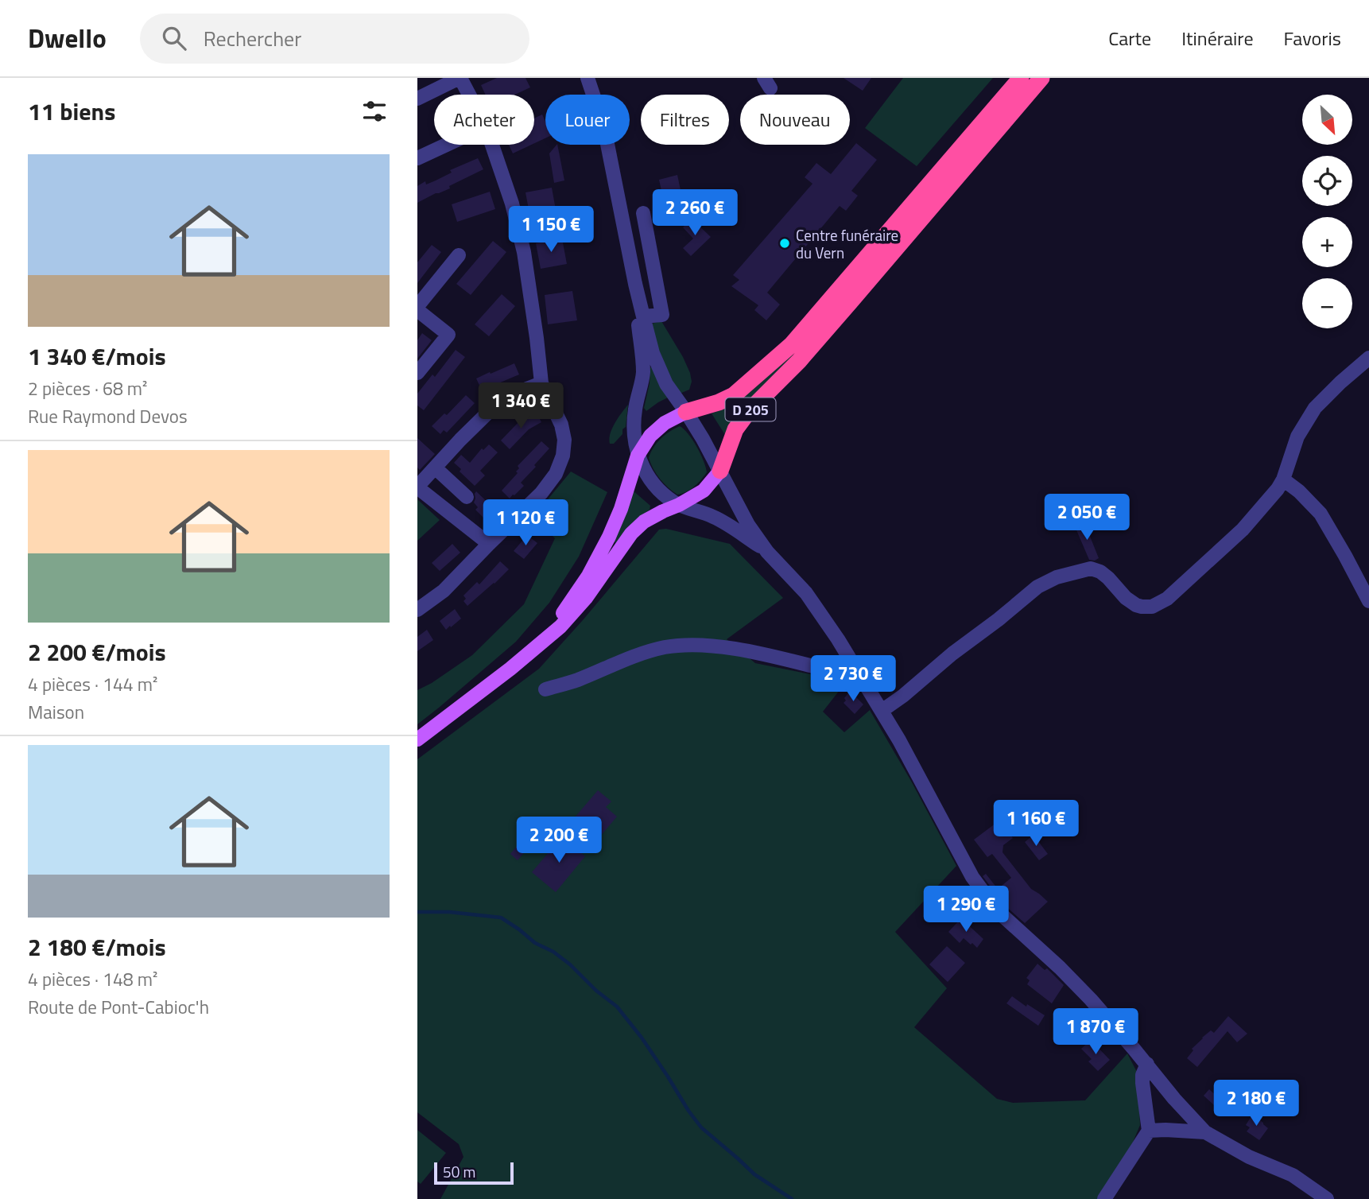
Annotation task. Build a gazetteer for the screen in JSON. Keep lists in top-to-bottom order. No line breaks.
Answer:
{"streets":{"highway":["D 205"]},"places":["Centre funéraire du Vern"],"scale_bar":"50 m","north":"bottom right","page":{"header":"Dwello","search":"Rechercher","nav":["Carte","Itinéraire","Favoris"],"heading":"11 biens","map_buttons":["+","−"],"chip":["Acheter","Louer","Filtres","Nouveau"],"list":[{"name":"1 340 €/mois","note":"2 pièces · 68 m² · Rue Raymond Devos"},{"name":"2 200 €/mois","note":"4 pièces · 144 m² · Maison"},{"name":"2 180 €/mois","note":"4 pièces · 148 m² · Route de Pont-Cabioc'h"}],"price":["2 260 €","1 150 €","1 340 €","2 050 €","1 120 €","2 730 €","1 160 €","2 200 €","1 290 €","1 870 €","2 180 €"],"scale":"50 m"}}
